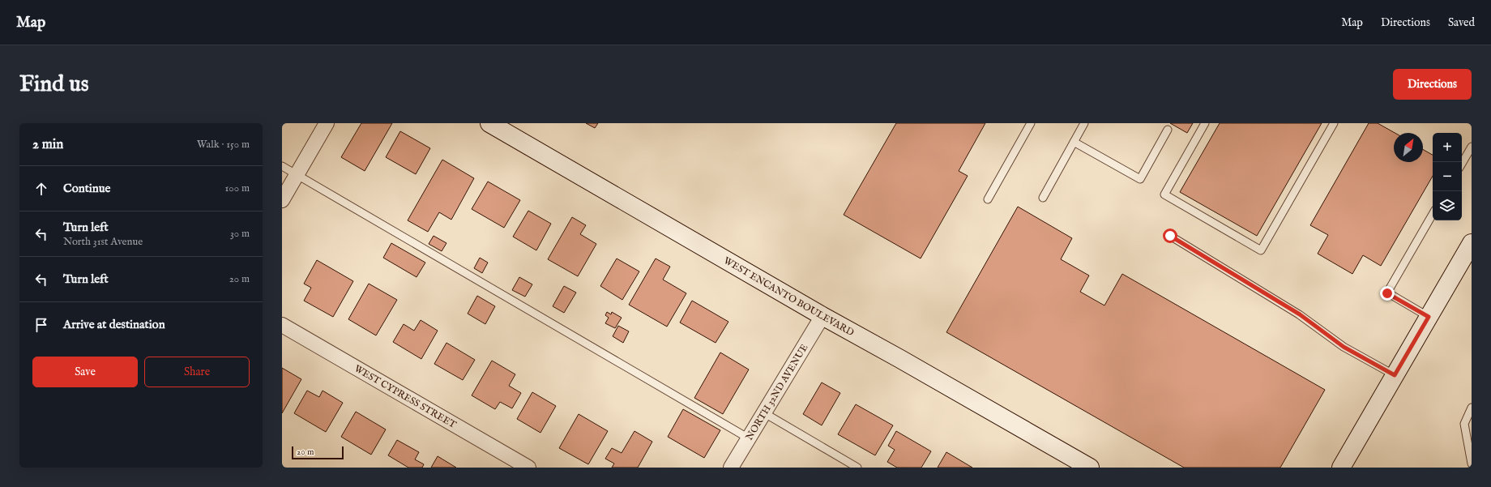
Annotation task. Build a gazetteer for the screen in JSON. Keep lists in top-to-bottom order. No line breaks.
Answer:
{"streets":{"street":["WEST ENCANTO BOULEVARD","NORTH 32ND AVENUE","WEST CYPRESS STREET"]},"crossings":[["WEST ENCANTO BOULEVARD","NORTH 32ND AVENUE"]],"scale_bar":"20 m","north":"top right","page":{"header":"Map","nav":["Map","Directions","Saved"],"buttons":["Directions",["Save","Share"]],"title":"Find us","heading":["2 min","Walk · 150 m"],"map_buttons":["+","−"],"list":[["Continue","100 m"],["Turn left","North 31st Avenue","30 m"],["Turn left","20 m"],"Arrive at destination"],"scale":"20 m"}}
